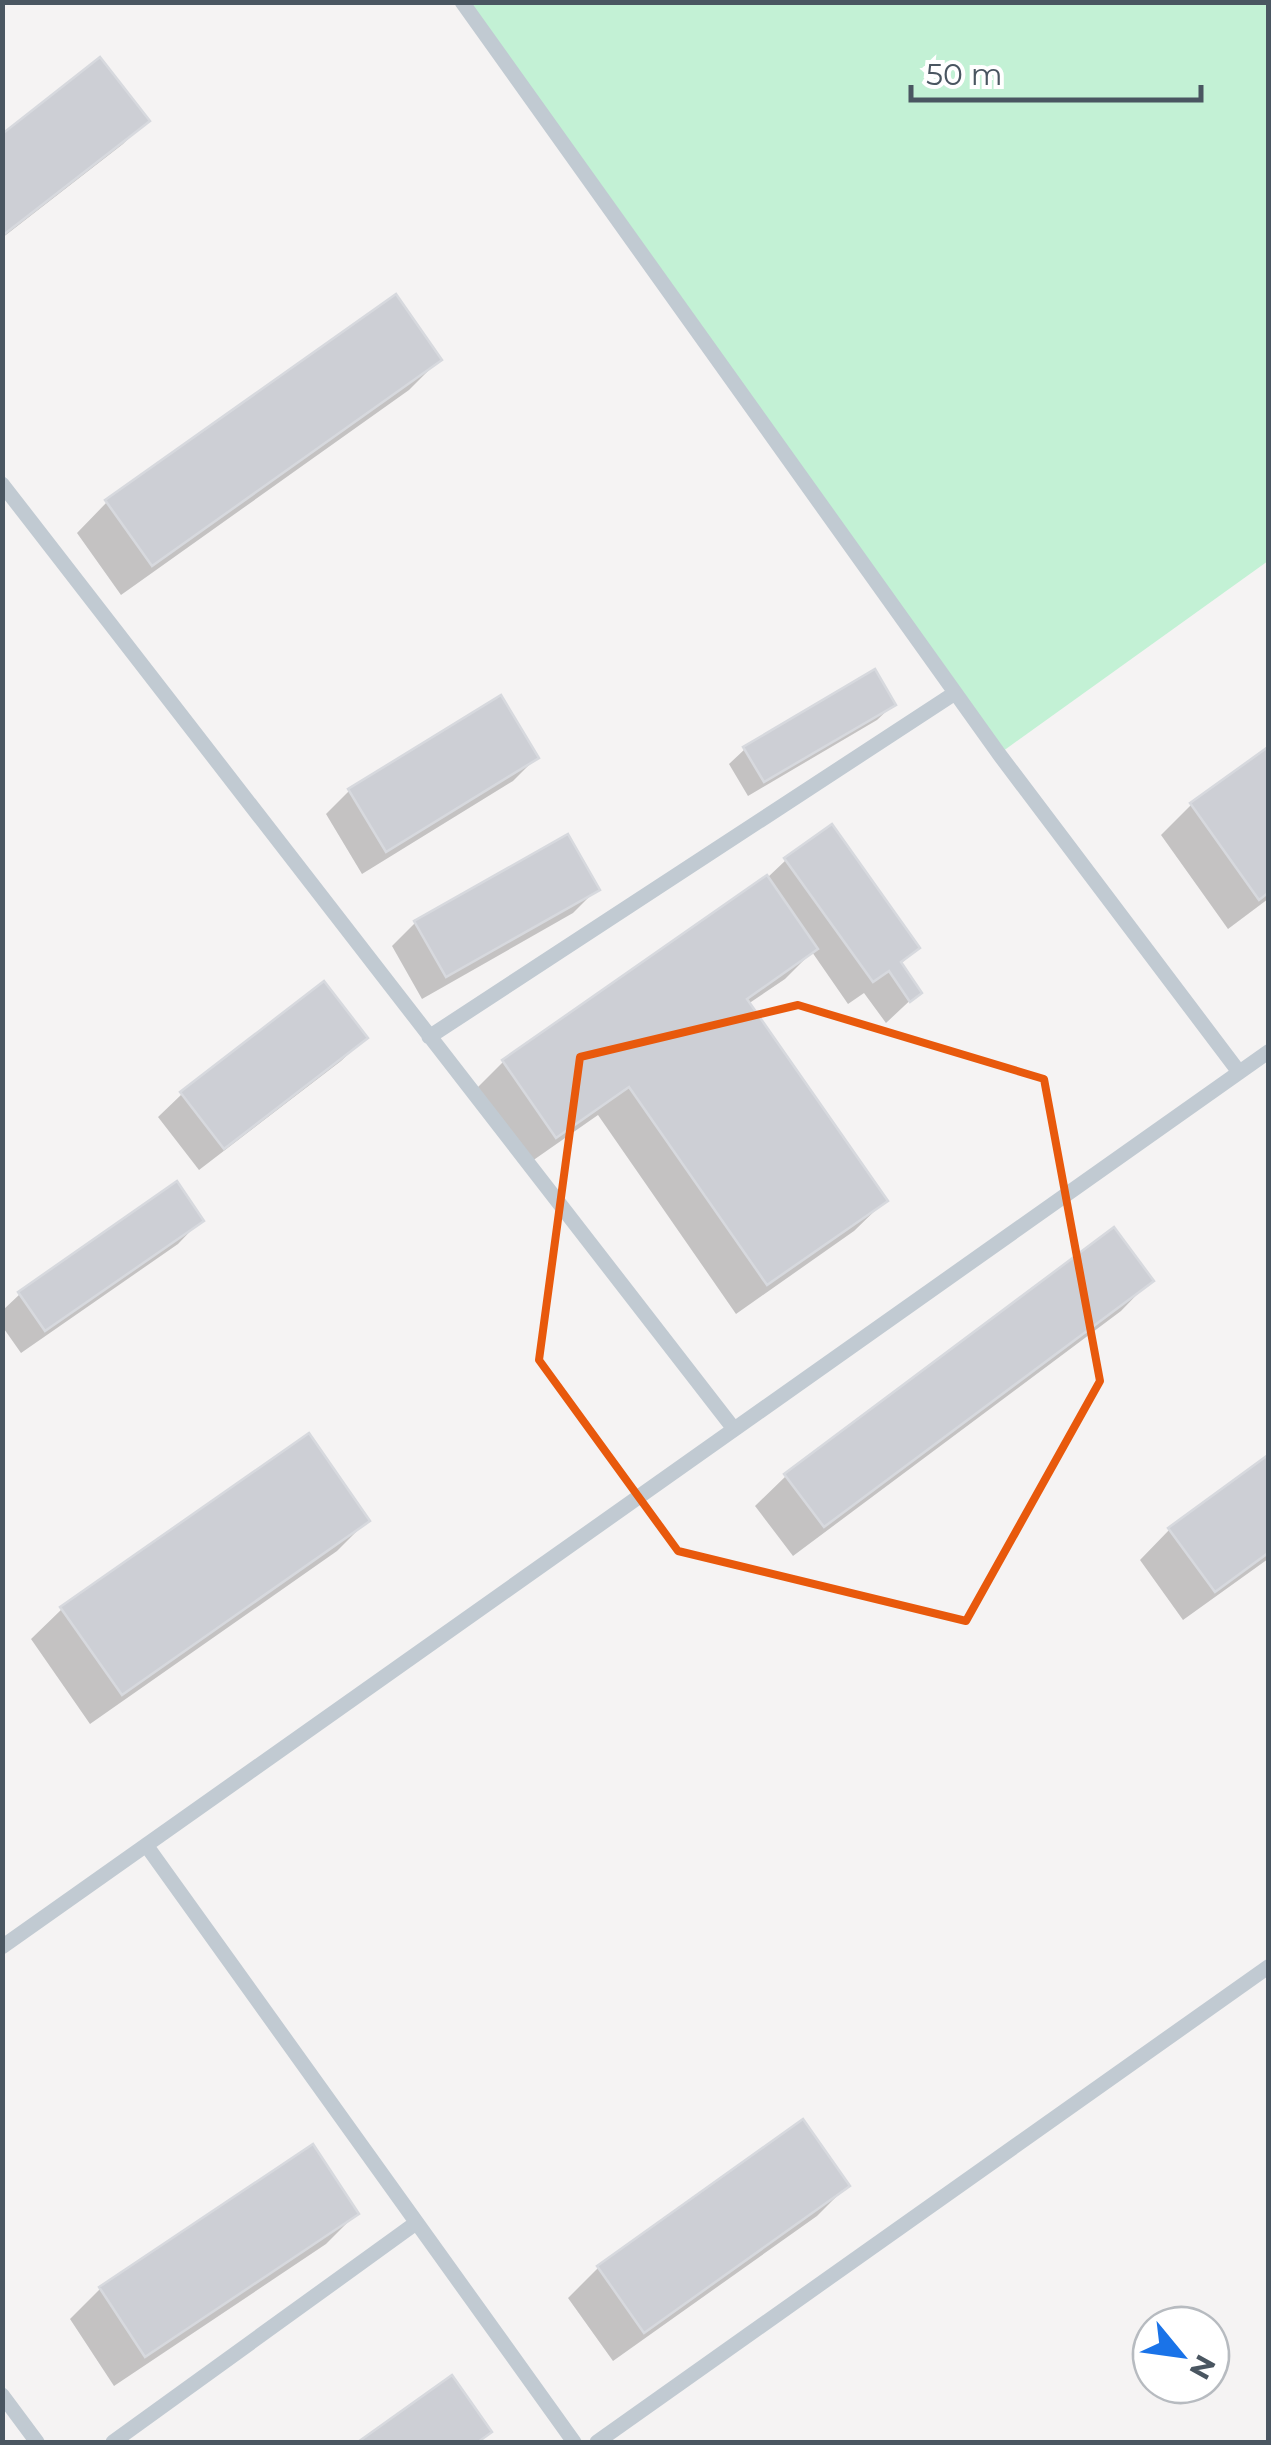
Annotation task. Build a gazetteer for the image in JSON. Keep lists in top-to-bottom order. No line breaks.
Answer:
{"scale_bar":"50 m","north":"bottom right"}
